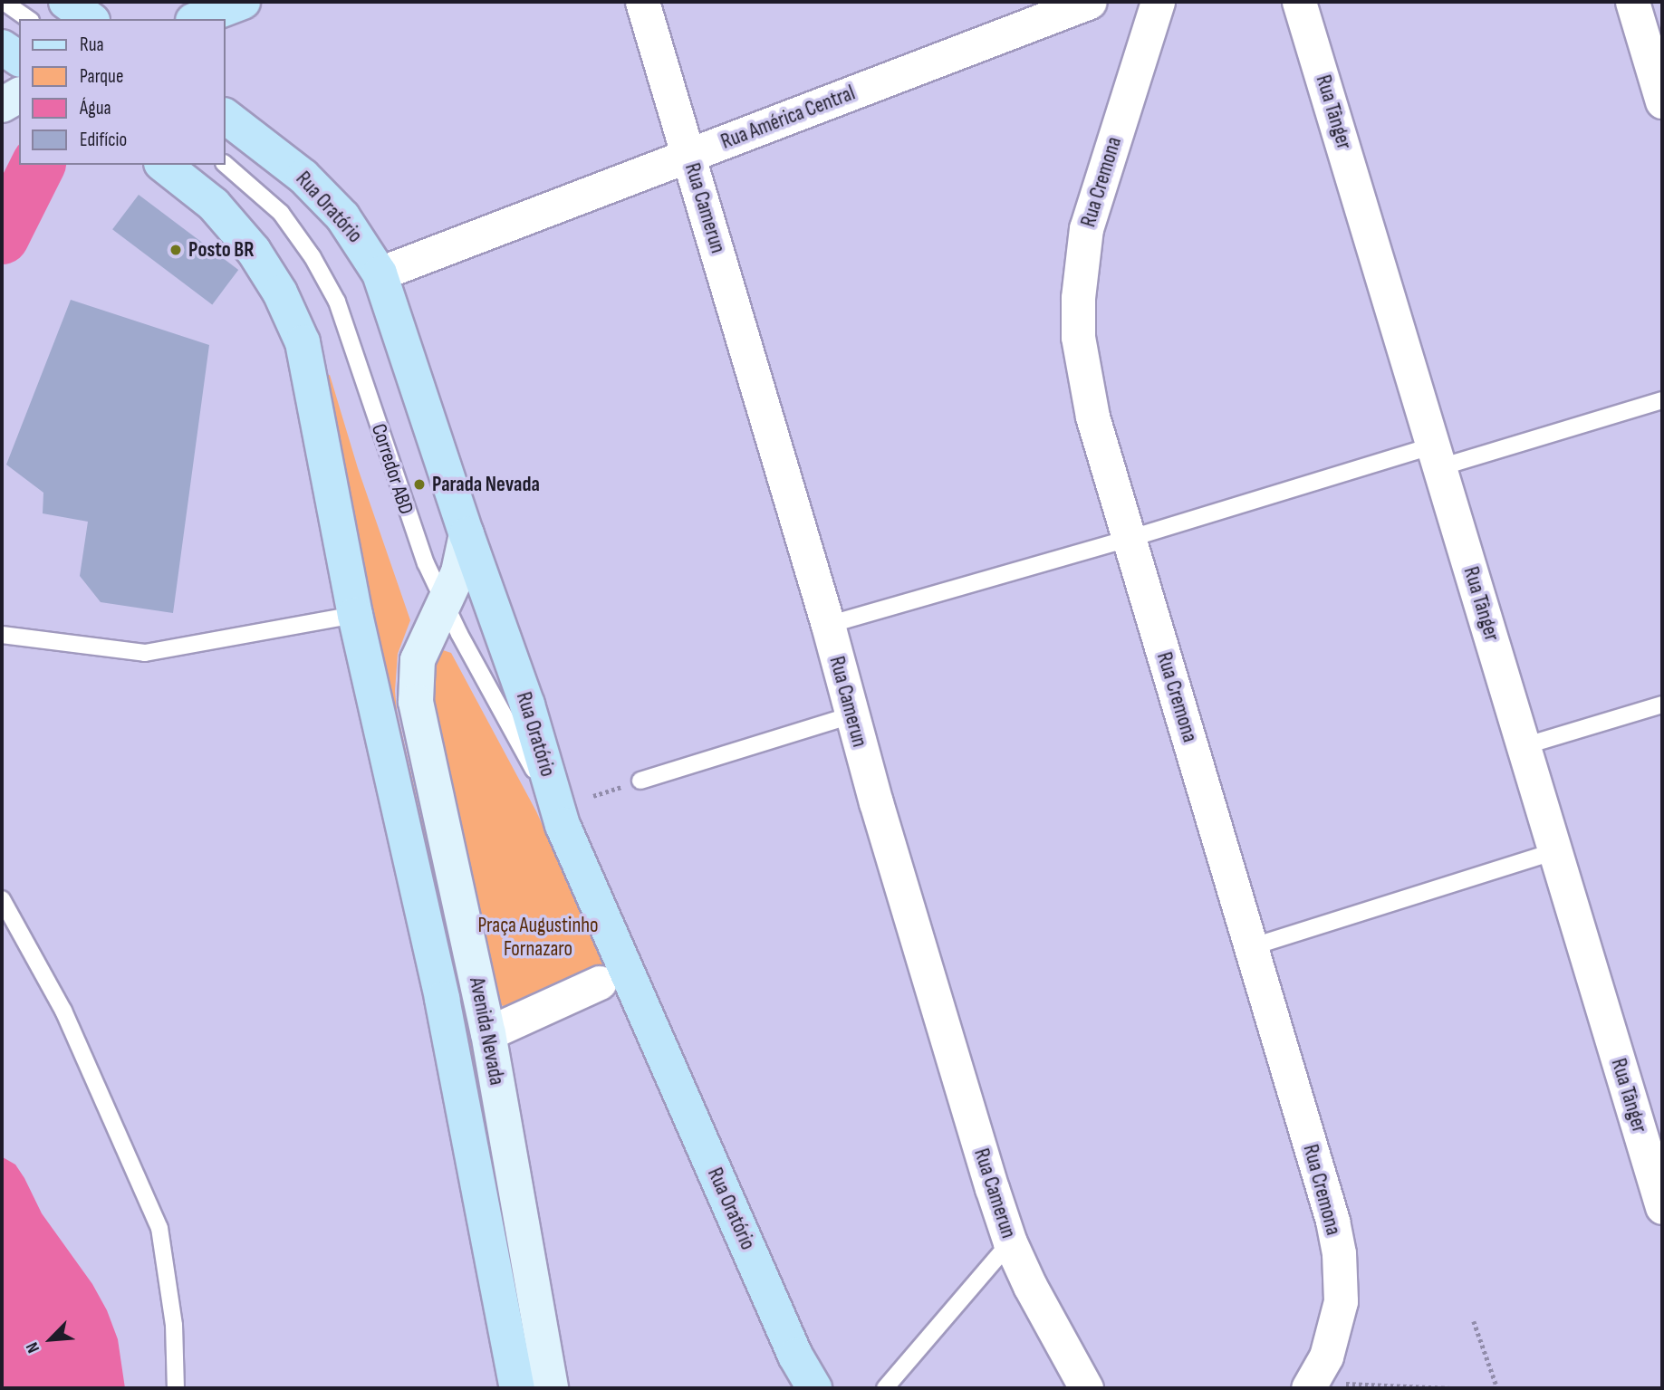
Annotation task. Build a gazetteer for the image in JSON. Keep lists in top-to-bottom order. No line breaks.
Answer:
{"streets":{"main road":["Rua Oratório","Avenida Nevada"],"street":["Rua Tânger","Rua América Central","Rua Cremona","Rua Camerun"],"lane":["Corredor ABD"]},"crossings":[["Rua América Central","Rua Oratório"],["Rua América Central","Rua Camerun"],["Rua Oratório","Corredor ABD"],["Rua Oratório","Avenida Nevada"],["Corredor ABD","Avenida Nevada"]],"parks":["Praça Augustinho Fornazaro"],"places":["Posto BR","Parada Nevada"],"legend":["Rua","Parque","Água","Edifício"],"north":"bottom left"}
